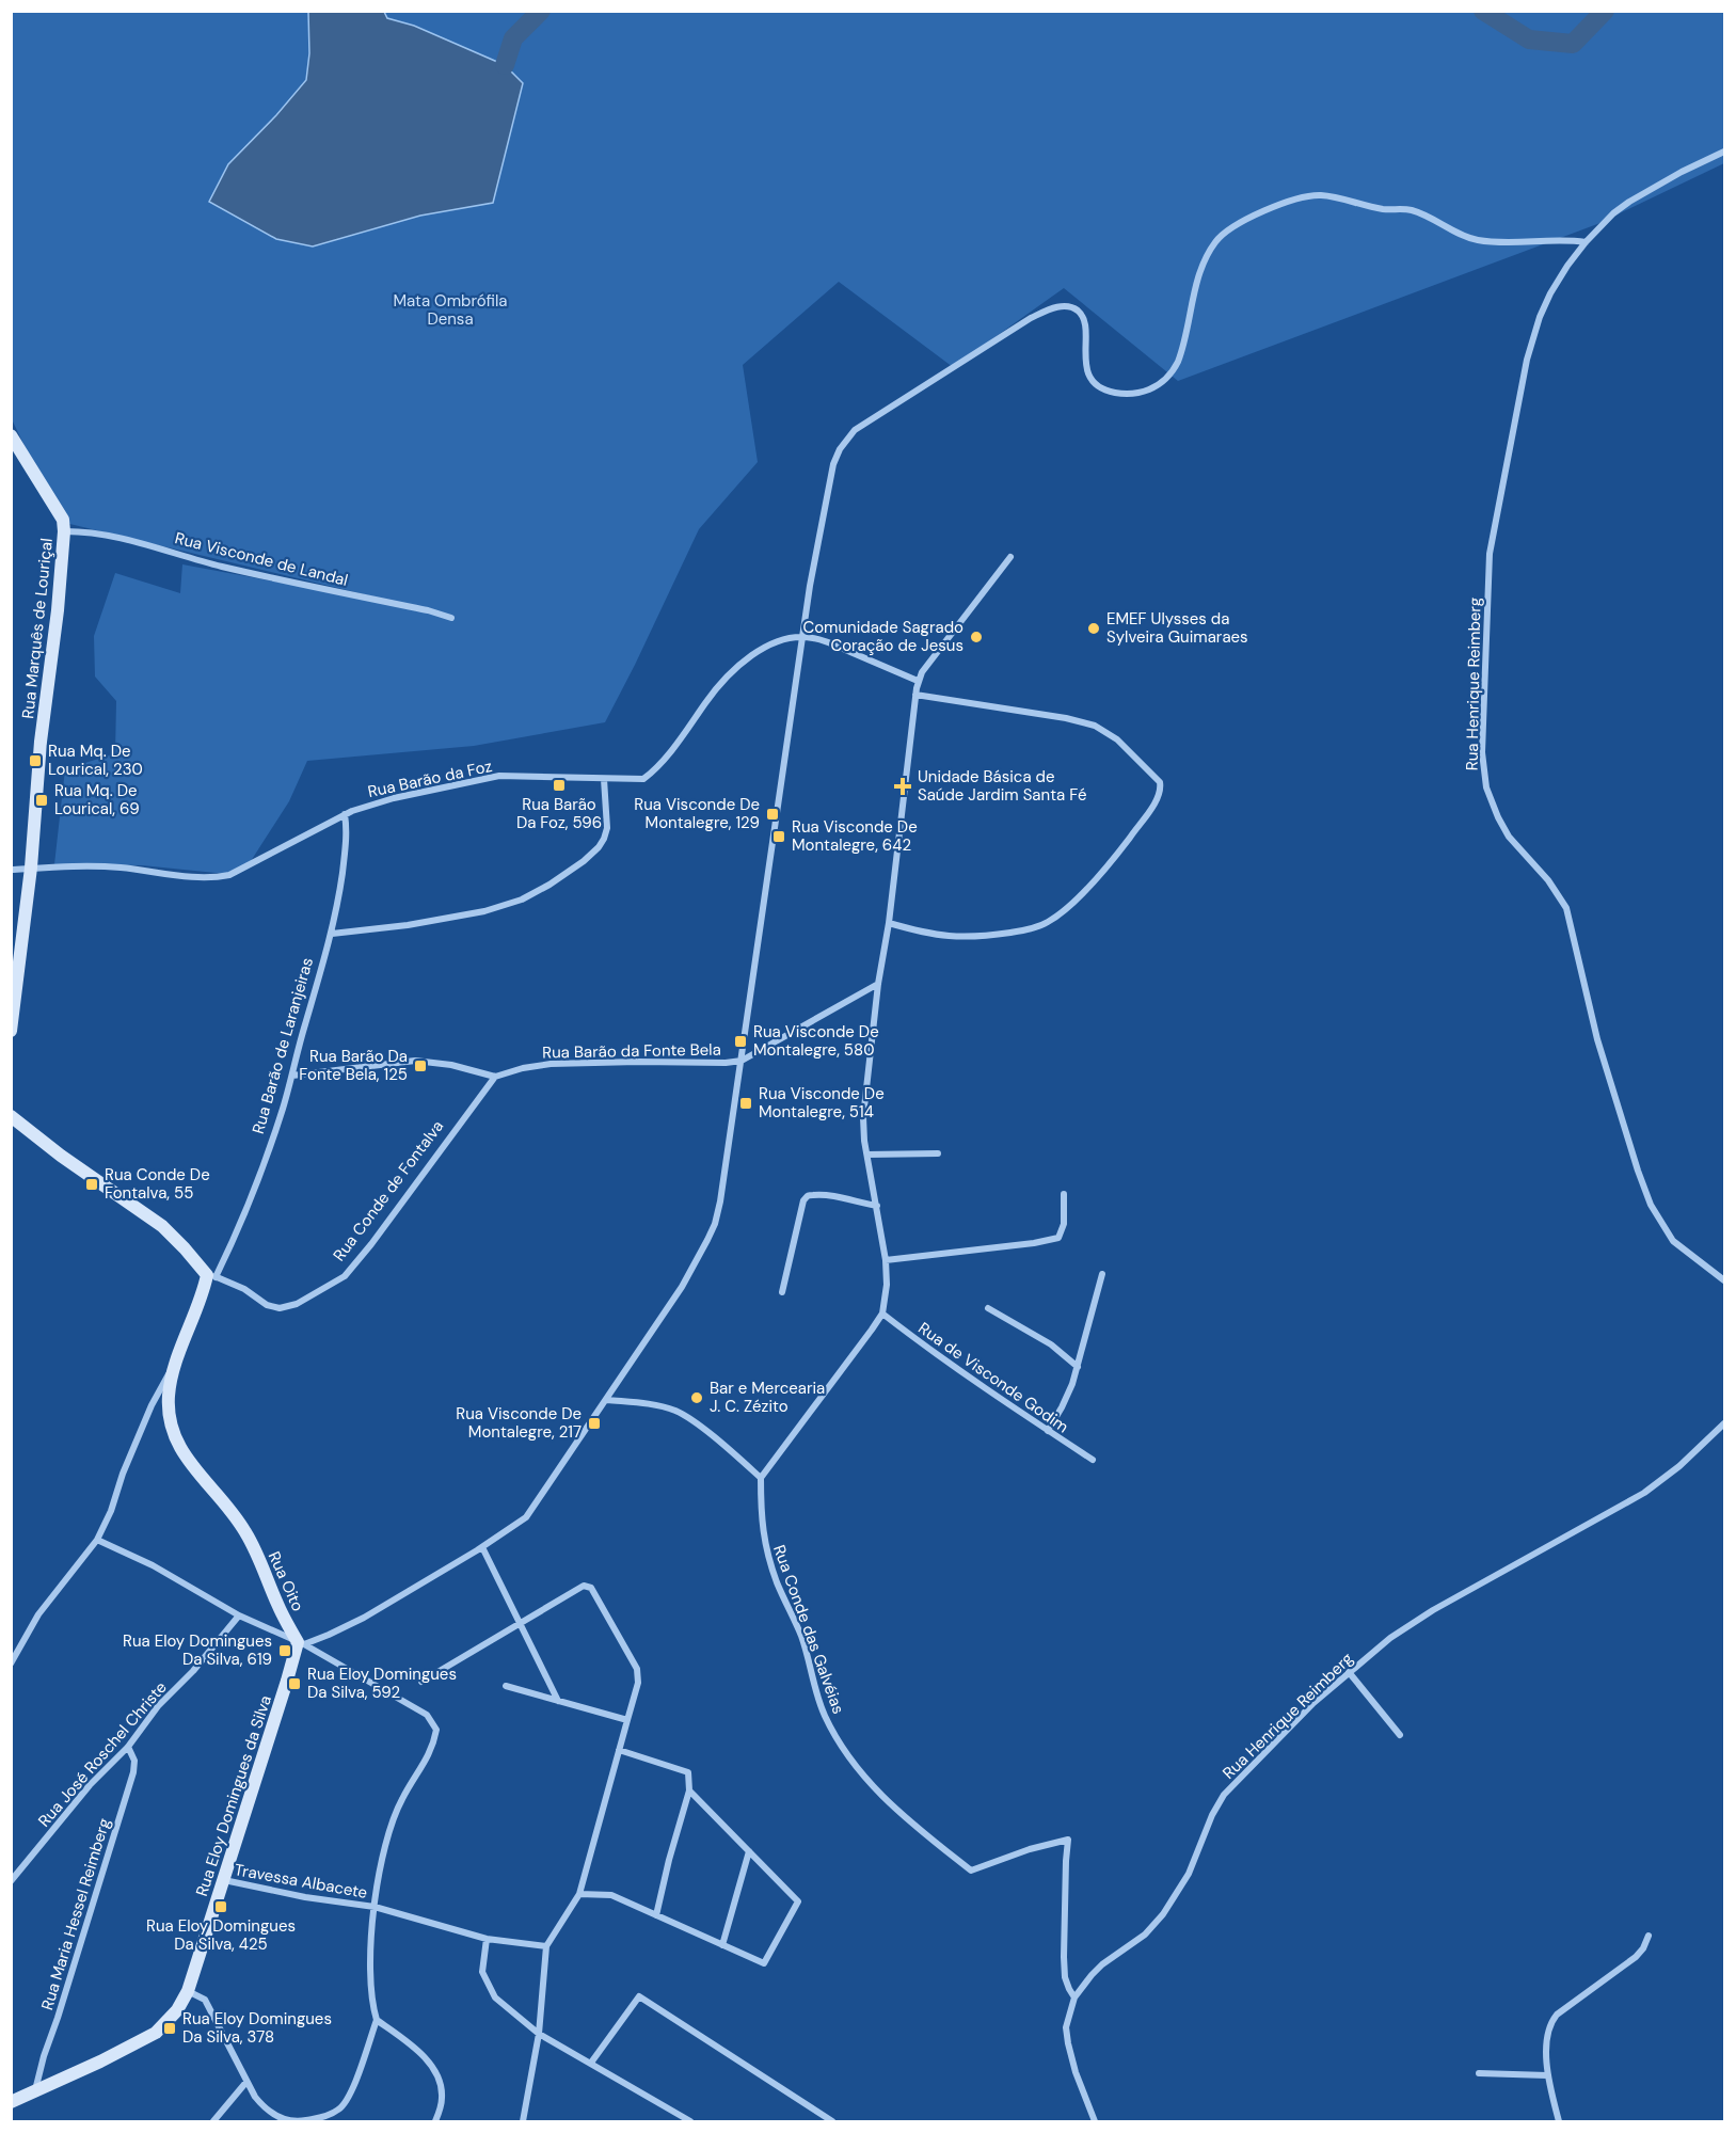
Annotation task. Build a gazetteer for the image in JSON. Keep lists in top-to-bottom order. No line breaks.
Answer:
{"streets":{"main road":["Rua Marquês de Louriçal","Rua Barão de Laranjeiras","Rua Conde de Fontalva","Rua Oito","Rua Eloy Domingues da Silva"],"street":["Rua Visconde de Landal","Rua Henrique Reimberg","Rua Barão da Foz","Rua Barão da Fonte Bela","Rua de Visconde Godim","Rua Conde das Galvéias","Rua José Roschel Christe","Travessa Albacete","Rua Maria Hessel Reimberg"]},"crossings":[["Rua Visconde de Landal","Rua Marquês de Louriçal"],["Rua Marquês de Louriçal","Rua Barão da Foz"],["Rua Henrique Reimberg","Rua Conde das Galvéias"],["Rua Barão da Foz","Rua Barão de Laranjeiras"],["Rua Barão de Laranjeiras","Rua Barão da Fonte Bela"],["Rua Barão de Laranjeiras","Rua Conde de Fontalva"],["Rua Barão de Laranjeiras","Rua Oito"],["Rua Barão da Fonte Bela","Rua Conde de Fontalva"],["Rua Oito","Rua Eloy Domingues da Silva"],["Rua José Roschel Christe","Rua Maria Hessel Reimberg"],["Rua Eloy Domingues da Silva","Travessa Albacete"],["Rua Eloy Domingues da Silva","Rua Maria Hessel Reimberg"]],"parks":["Mata Ombrófila Densa"],"places":{"other":["EMEF Ulysses da Sylveira Guimaraes","Comunidade Sagrado Coração de Jesus","Bar e Mercearia J. C. Zézito"],"transit":["Rua Mq. De Lourical, 230","Rua Barão Da Foz, 596","Rua Mq. De Lourical, 69","Rua Visconde De Montalegre, 129","Rua Visconde De Montalegre, 642","Rua Visconde De Montalegre, 580","Rua Barão Da Fonte Bela, 125","Rua Visconde De Montalegre, 514","Rua Conde De Fontalva, 55","Rua Visconde De Montalegre, 217","Rua Eloy Domingues Da Silva, 619","Rua Eloy Domingues Da Silva, 592","Rua Eloy Domingues Da Silva, 425","Rua Eloy Domingues Da Silva, 378"],"health":["Unidade Básica de Saúde Jardim Santa Fé"]}}
